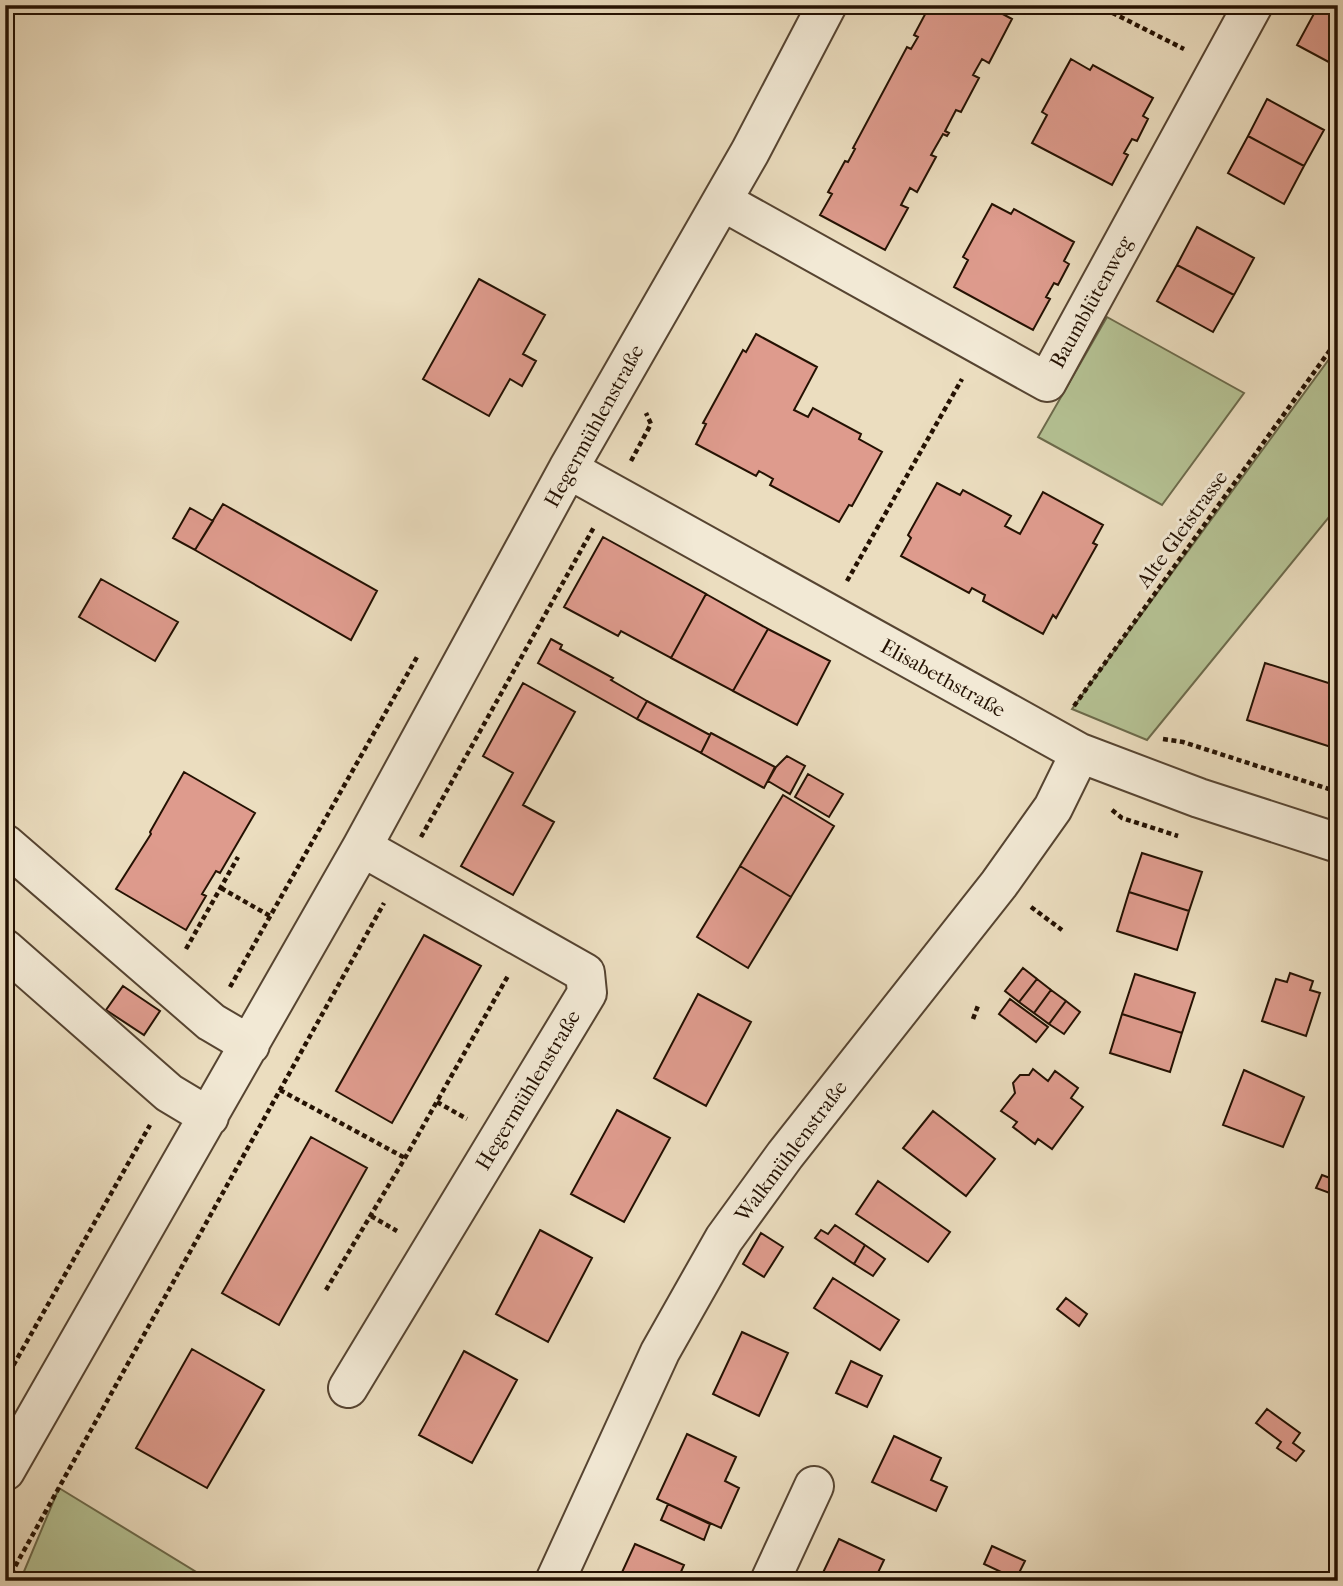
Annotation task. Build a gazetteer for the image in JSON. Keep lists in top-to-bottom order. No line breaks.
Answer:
{"streets":{"street":["Baumblütenweg","Hegermühlenstraße","Elisabethstraße","Walkmühlenstraße"],"path":["Alte Gleistrasse"]},"crossings":[["Baumblütenweg","Hegermühlenstraße"],["Hegermühlenstraße","Elisabethstraße"],["Alte Gleistrasse","Elisabethstraße"],["Alte Gleistrasse","Walkmühlenstraße"],["Elisabethstraße","Walkmühlenstraße"]]}
